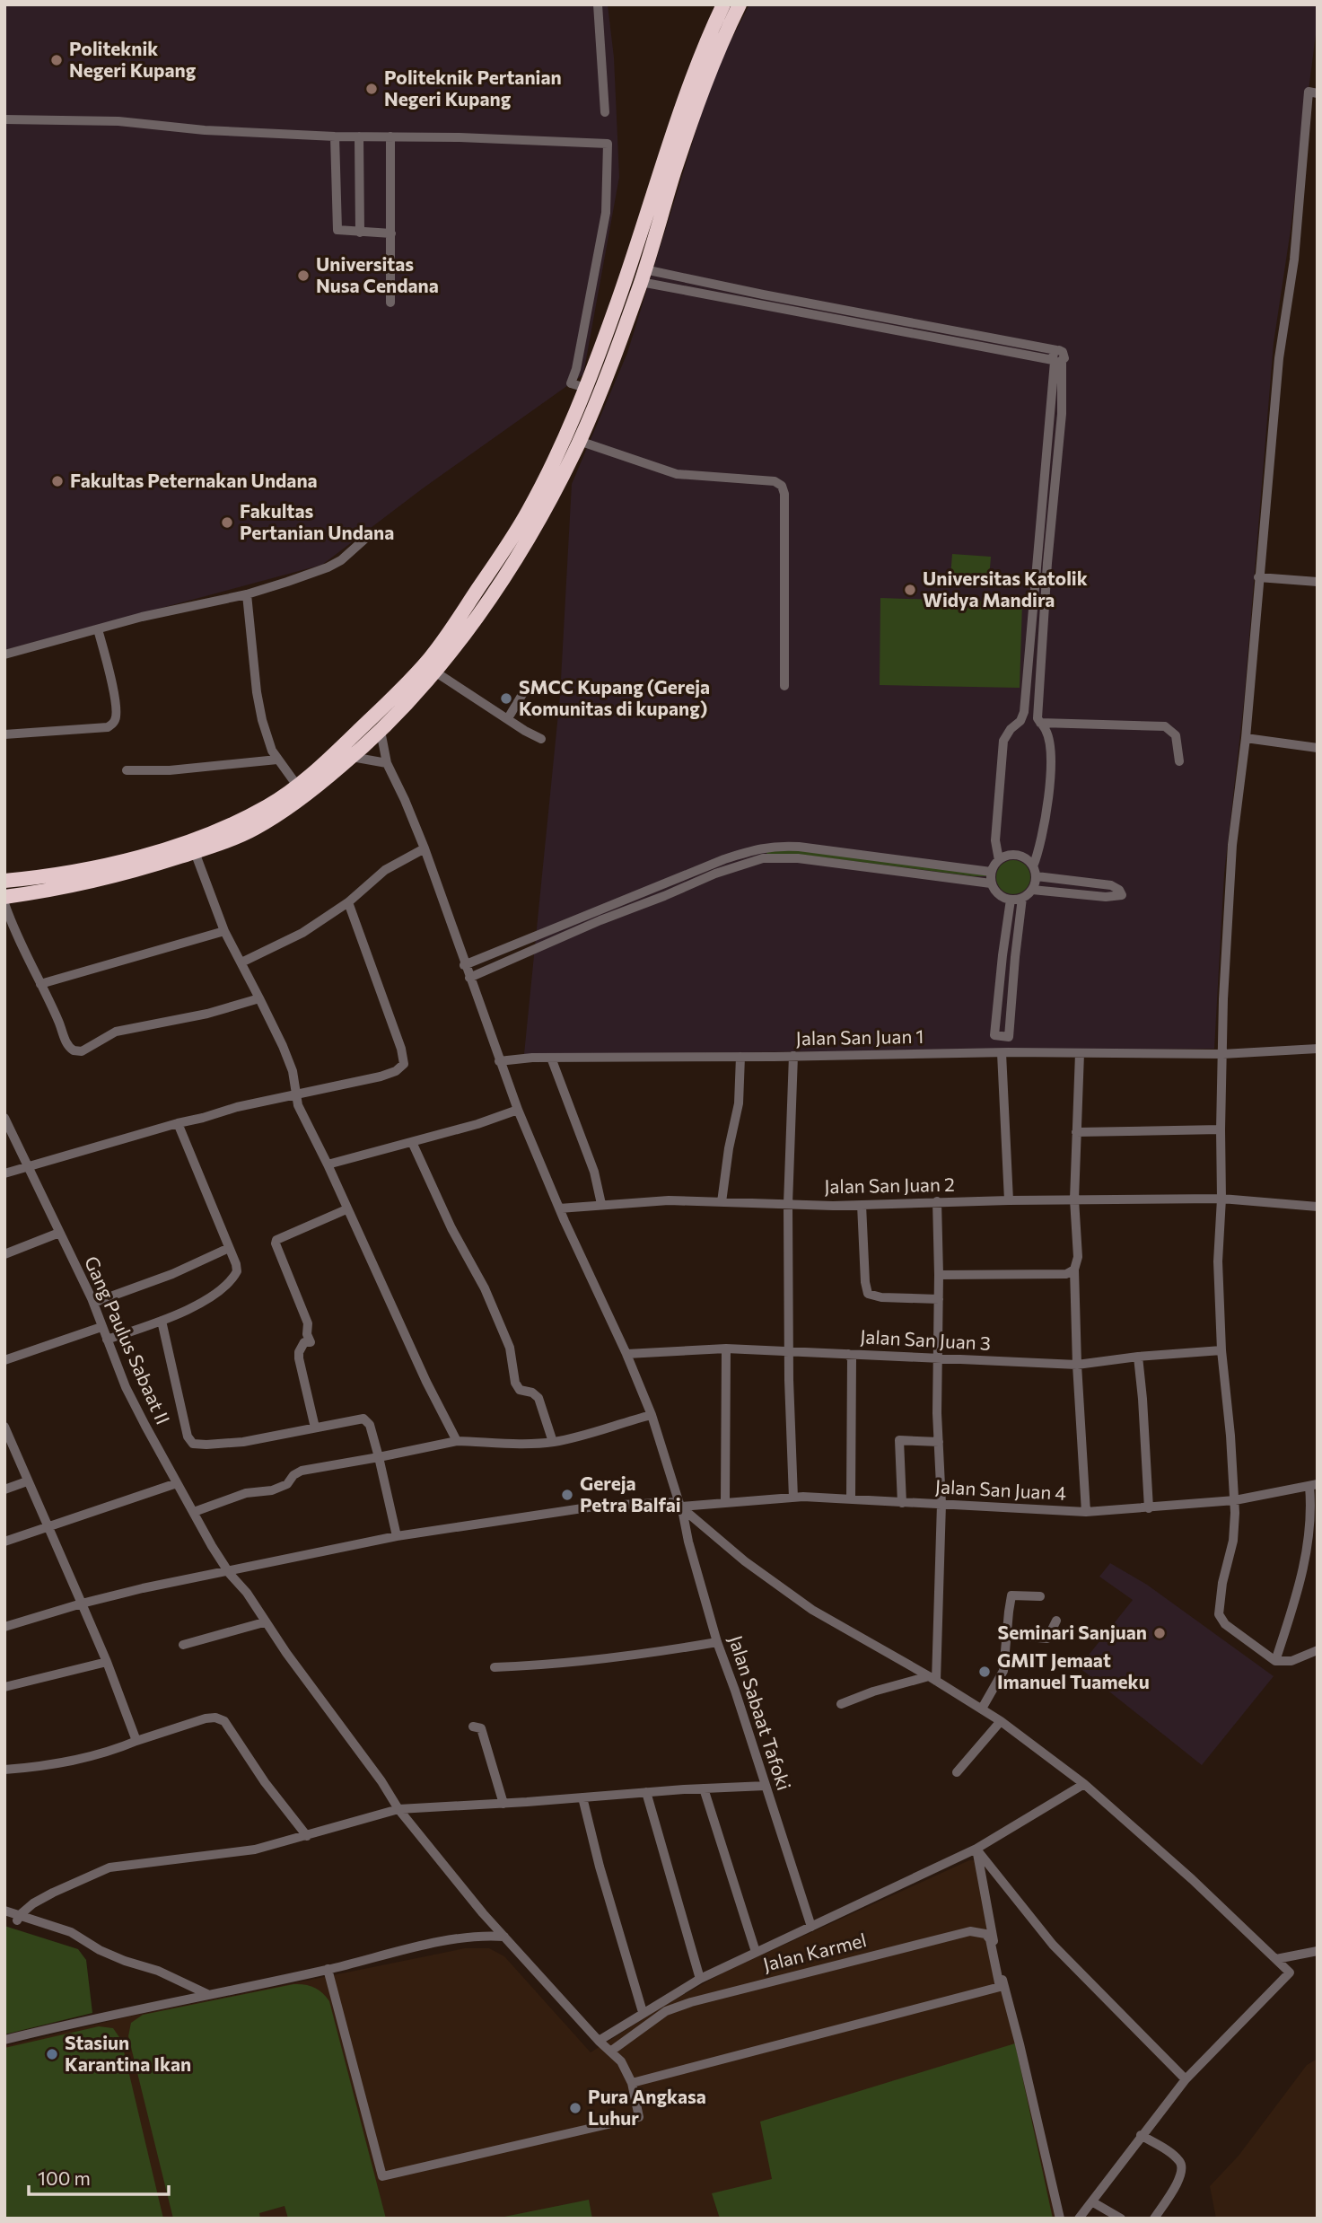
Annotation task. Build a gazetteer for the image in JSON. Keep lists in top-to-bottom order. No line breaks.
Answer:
{"streets":{"street":["Jalan San Juan 1","Jalan San Juan 2","Gang Paulus Sabaat II","Jalan San Juan 3","Jalan San Juan 4","Jalan Sabaat Tafoki","Jalan Karmel"]},"crossings":[["Jalan San Juan 1","Jalan Sabaat Tafoki"],["Jalan San Juan 2","Jalan Sabaat Tafoki"],["Gang Paulus Sabaat II","Jalan San Juan 4"],["Gang Paulus Sabaat II","Jalan Karmel"],["Jalan San Juan 3","Jalan Sabaat Tafoki"],["Jalan San Juan 4","Jalan Sabaat Tafoki"]],"places":["Politeknik Negeri Kupang","Politeknik Pertanian Negeri Kupang","Universitas Nusa Cendana","Fakultas Peternakan Undana","Fakultas Pertanian Undana","Universitas Katolik Widya Mandira","SMCC Kupang (Gereja Komunitas di kupang)","Gereja Petra Balfai","Seminari Sanjuan","GMIT Jemaat Imanuel Tuameku","Stasiun Karantina Ikan","Pura Angkasa Luhur"],"scale_bar":"100 m"}
